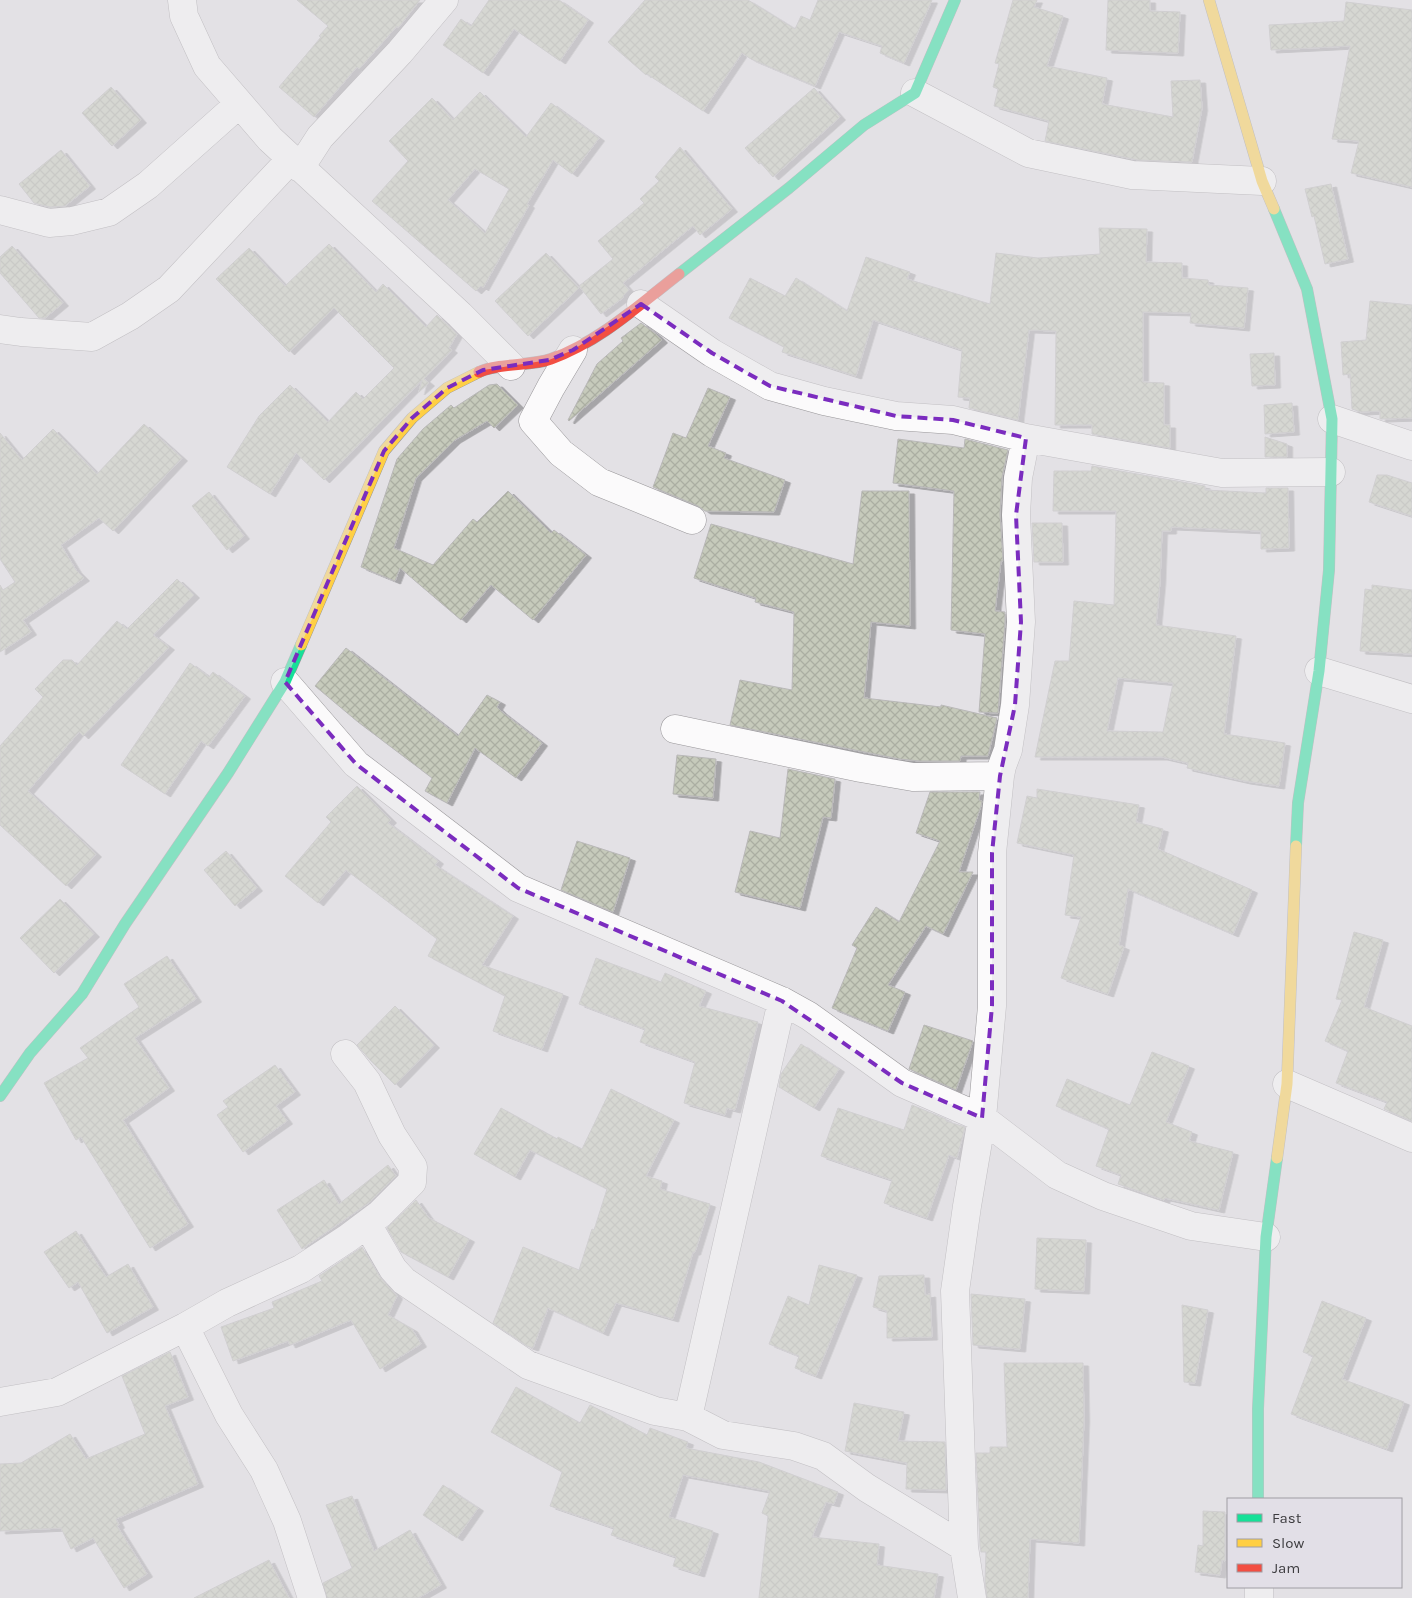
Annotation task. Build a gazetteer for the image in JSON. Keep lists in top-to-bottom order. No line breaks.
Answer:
{"legend":["Fast","Slow","Jam"]}
